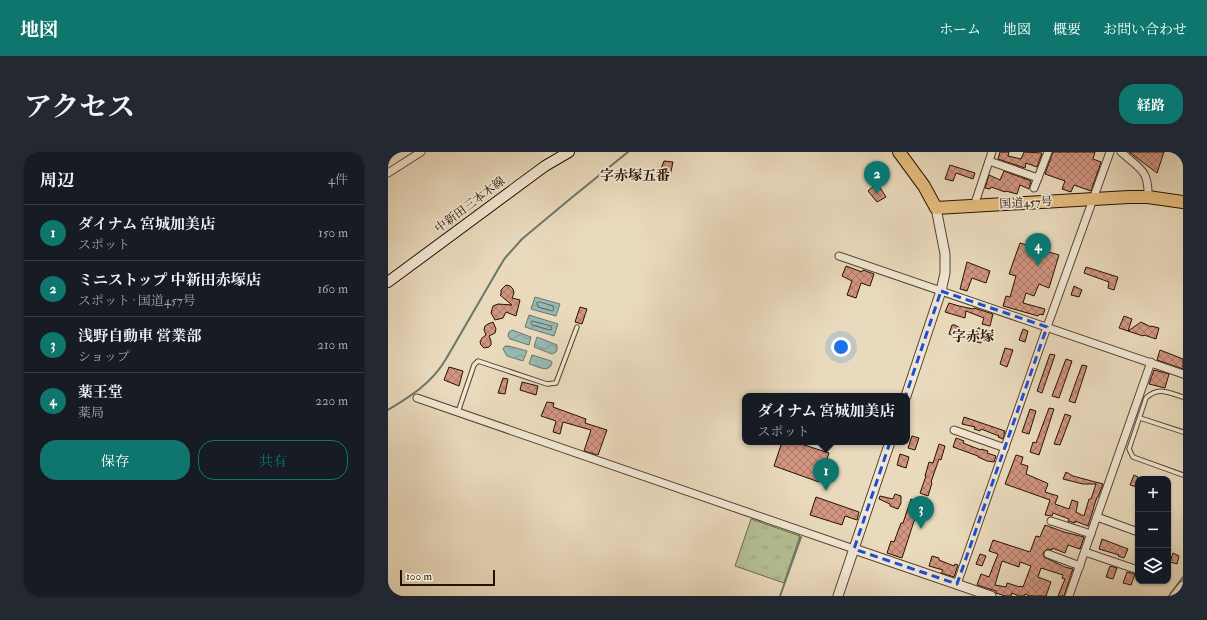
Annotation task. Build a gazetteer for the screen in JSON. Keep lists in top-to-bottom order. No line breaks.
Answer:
{"streets":{"highway":["国道457号"],"main road":["中新田三本木線"]},"districts":["字赤塚五番","字赤塚"],"scale_bar":"100 m","page":{"header":"地図","nav":["ホーム","地図","概要","お問い合わせ"],"title":"アクセス","buttons":["経路",["保存","共有"]],"heading":["周辺","4件"],"pins":["2","4","1","3"],"list":[{"mark":"1","name":"ダイナム 宮城加美店","note":"スポット","value":"150 m"},{"mark":"2","name":"ミニストップ 中新田赤塚店","note":"スポット · 国道457号","value":"160 m"},{"mark":"3","name":"浅野自動車 営業部","note":"ショップ","value":"210 m"},{"mark":"4","name":"薬王堂","note":"薬局","value":"220 m"}],"popup":["ダイナム 宮城加美店","スポット"],"map_buttons":["+","−"],"scale":"100 m"}}
